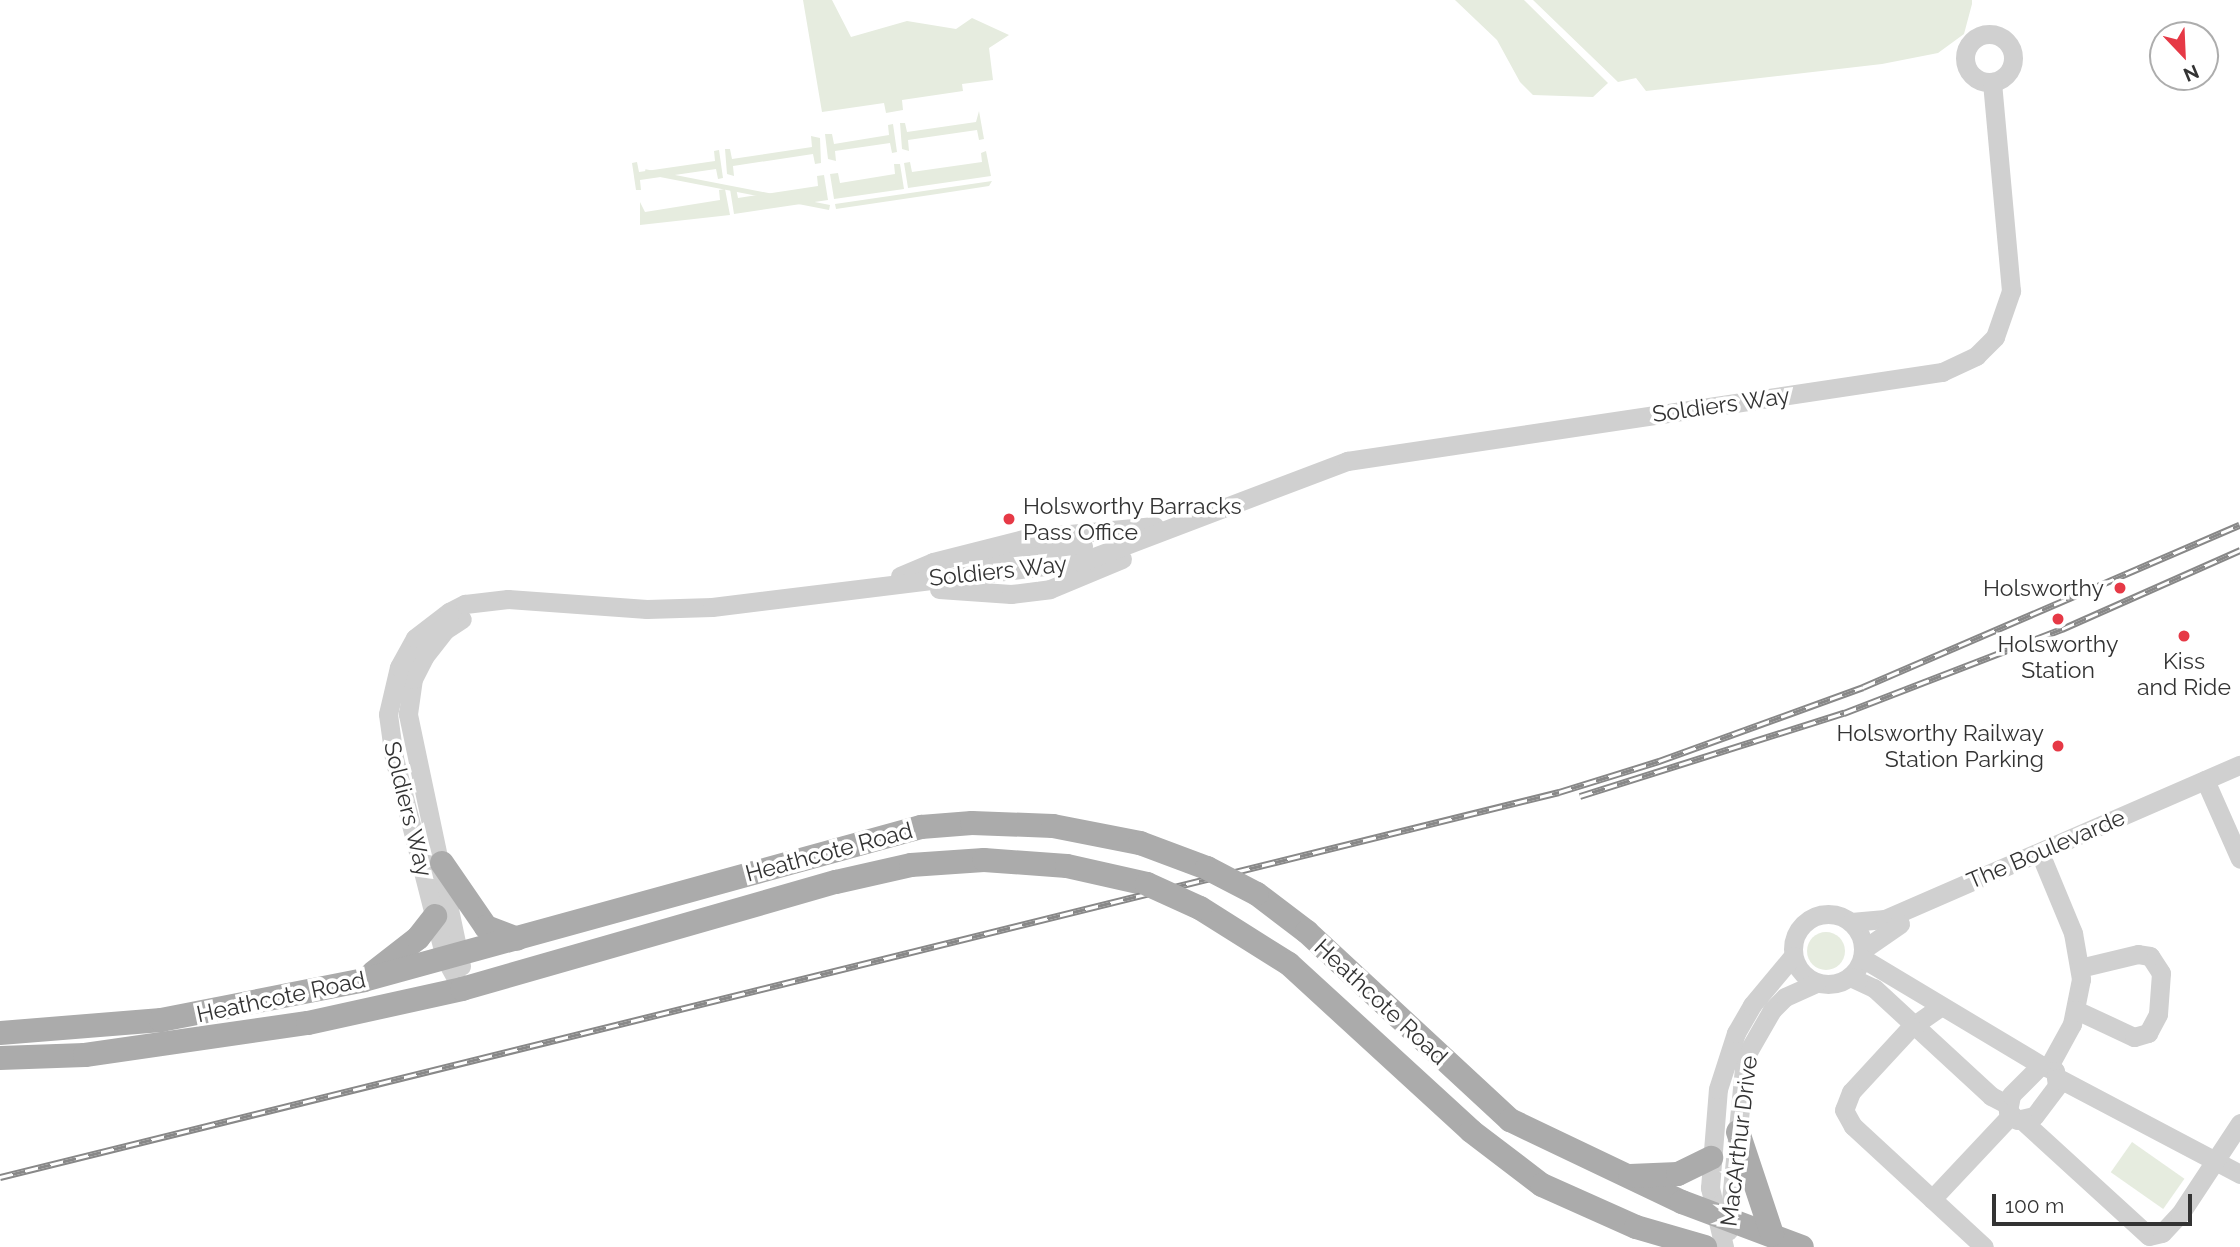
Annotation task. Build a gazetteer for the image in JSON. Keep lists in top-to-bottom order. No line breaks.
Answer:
{"streets":{"main road":["Heathcote Road"],"street":["Soldiers Way","The Boulevarde","MacArthur Drive"]},"crossings":[["Soldiers Way","Heathcote Road"],["The Boulevarde","MacArthur Drive"],["Heathcote Road","MacArthur Drive"]],"places":["Holsworthy Barracks Pass Office","Holsworthy","Holsworthy Station","Kiss and Ride","Holsworthy Railway Station Parking"],"scale_bar":"100 m","north":"bottom right"}
